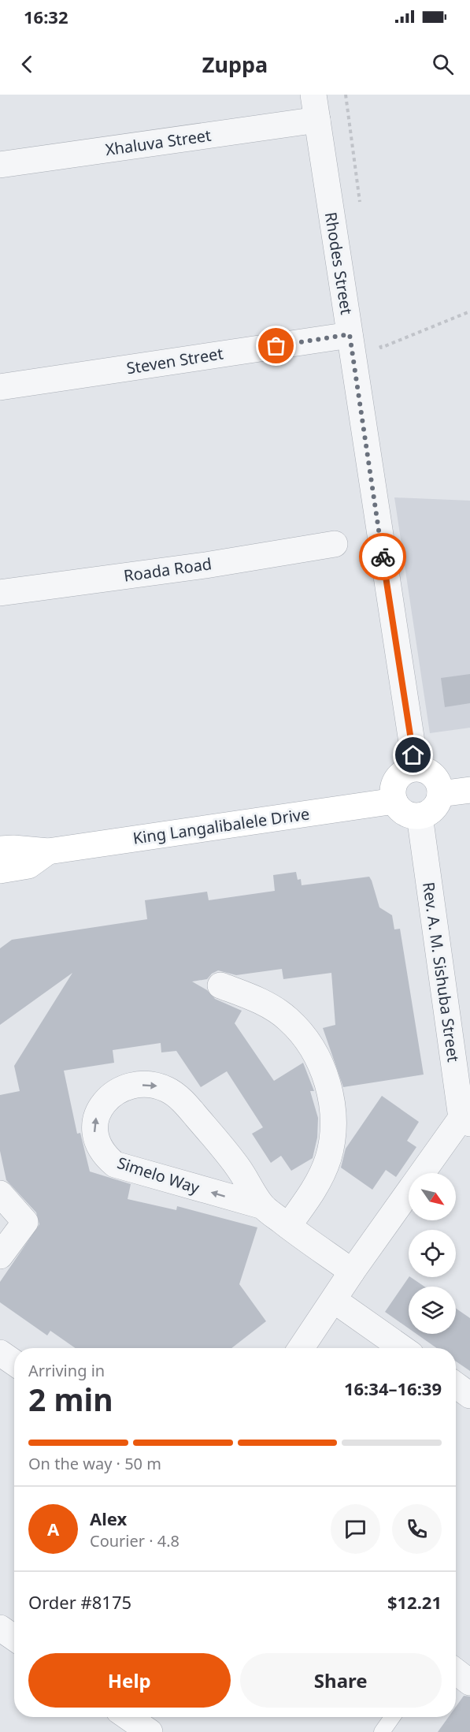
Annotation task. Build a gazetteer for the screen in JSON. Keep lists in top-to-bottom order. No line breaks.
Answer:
{"streets":{"street":["Xhaluva Street","Rhodes Street","Steven Street","Roada Road","King Langalibalele Drive","Rev. A. M. Sishuba Street","Simelo Way"]},"crossings":[["Xhaluva Street","Rhodes Street"],["Rhodes Street","Steven Street"],["Rhodes Street","King Langalibalele Drive"],["Rhodes Street","Rev. A. M. Sishuba Street"],["King Langalibalele Drive","Rev. A. M. Sishuba Street"]],"north":"bottom right","page":{"status":"16:32","header":"Zuppa","heading":["2 min","Arriving in","16:34–16:39"],"panel":["Alex","Courier · 4.8","Order #8175","$12.21"],"bar":"On the way · 50 m","round":"A","buttons":["Help","Share"]}}
